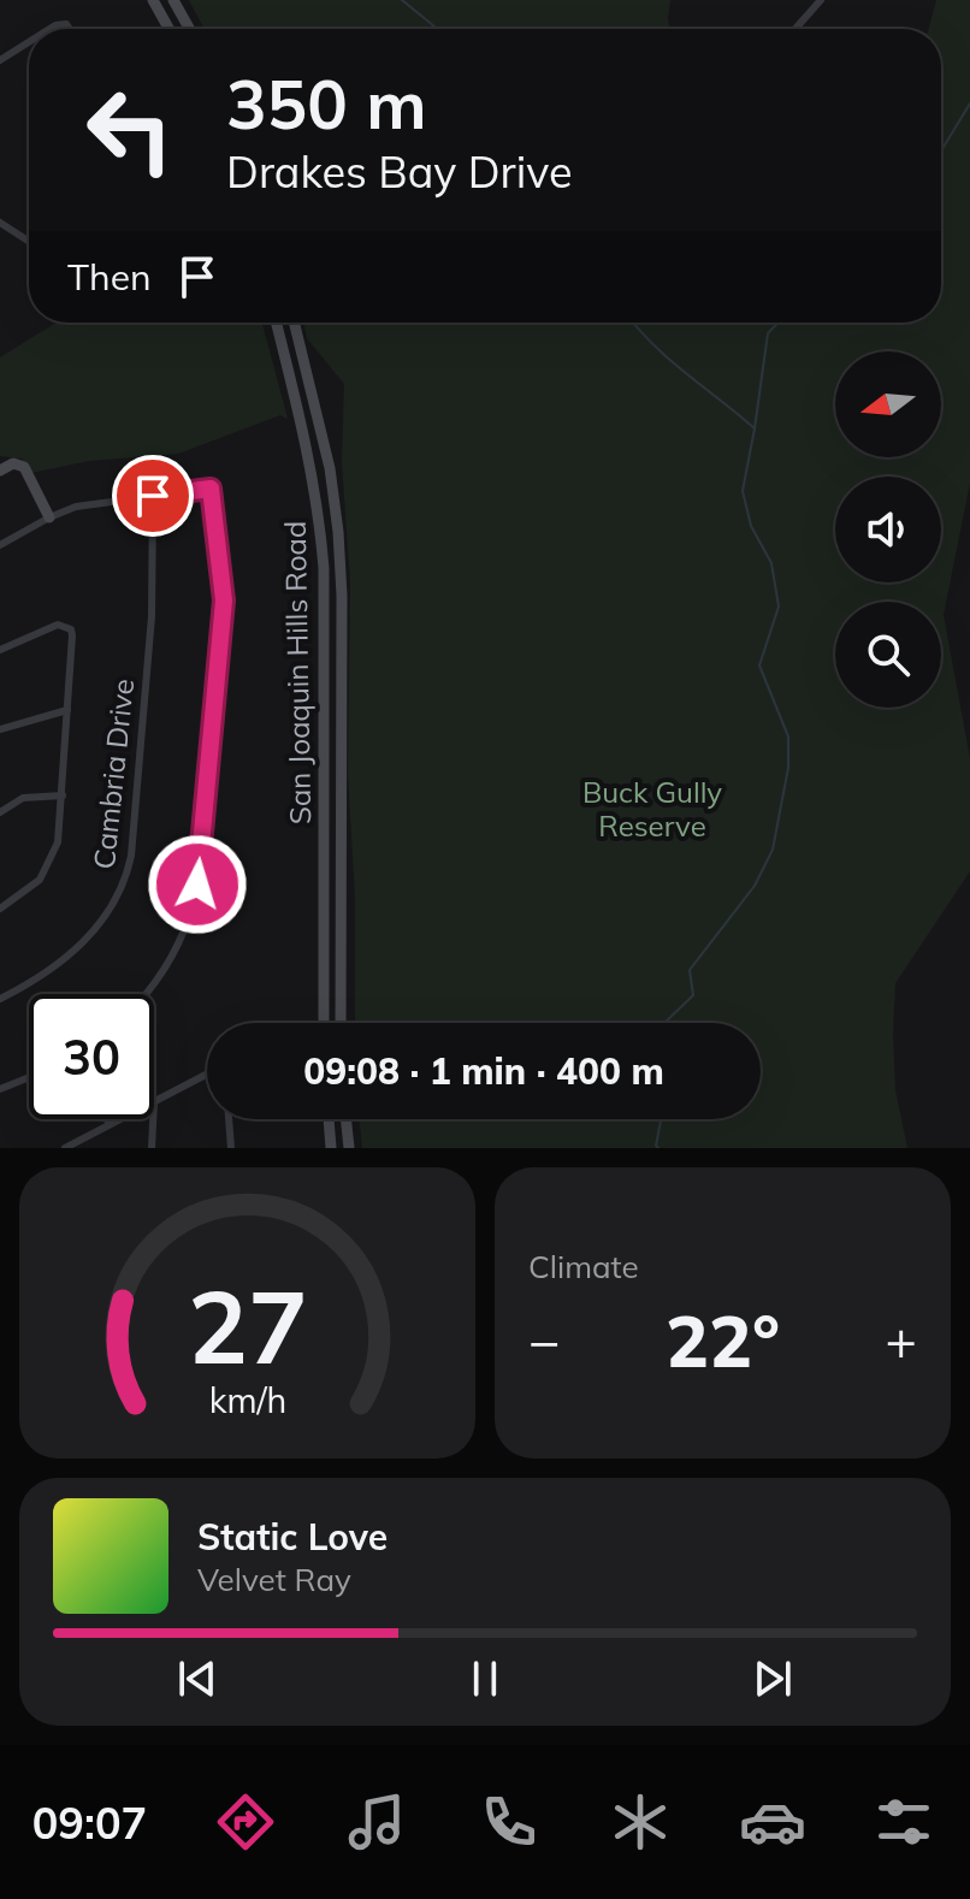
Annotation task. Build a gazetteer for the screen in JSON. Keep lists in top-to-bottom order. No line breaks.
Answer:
{"streets":{"main road":["San Joaquin Hills Road"],"street":["Cambria Drive"]},"parks":["Buck Gully Reserve"],"north":"left","page":{"turn":["350 m","Drakes Bay Drive"],"then":"Then","limit":"30","trip":"09:08 · 1 min · 400 m","tile":"Climate","heat":["−","22°","+"],"song":["Static Love","Velvet Ray"],"tabs":"09:07","gauge":["27","km/h"]}}
